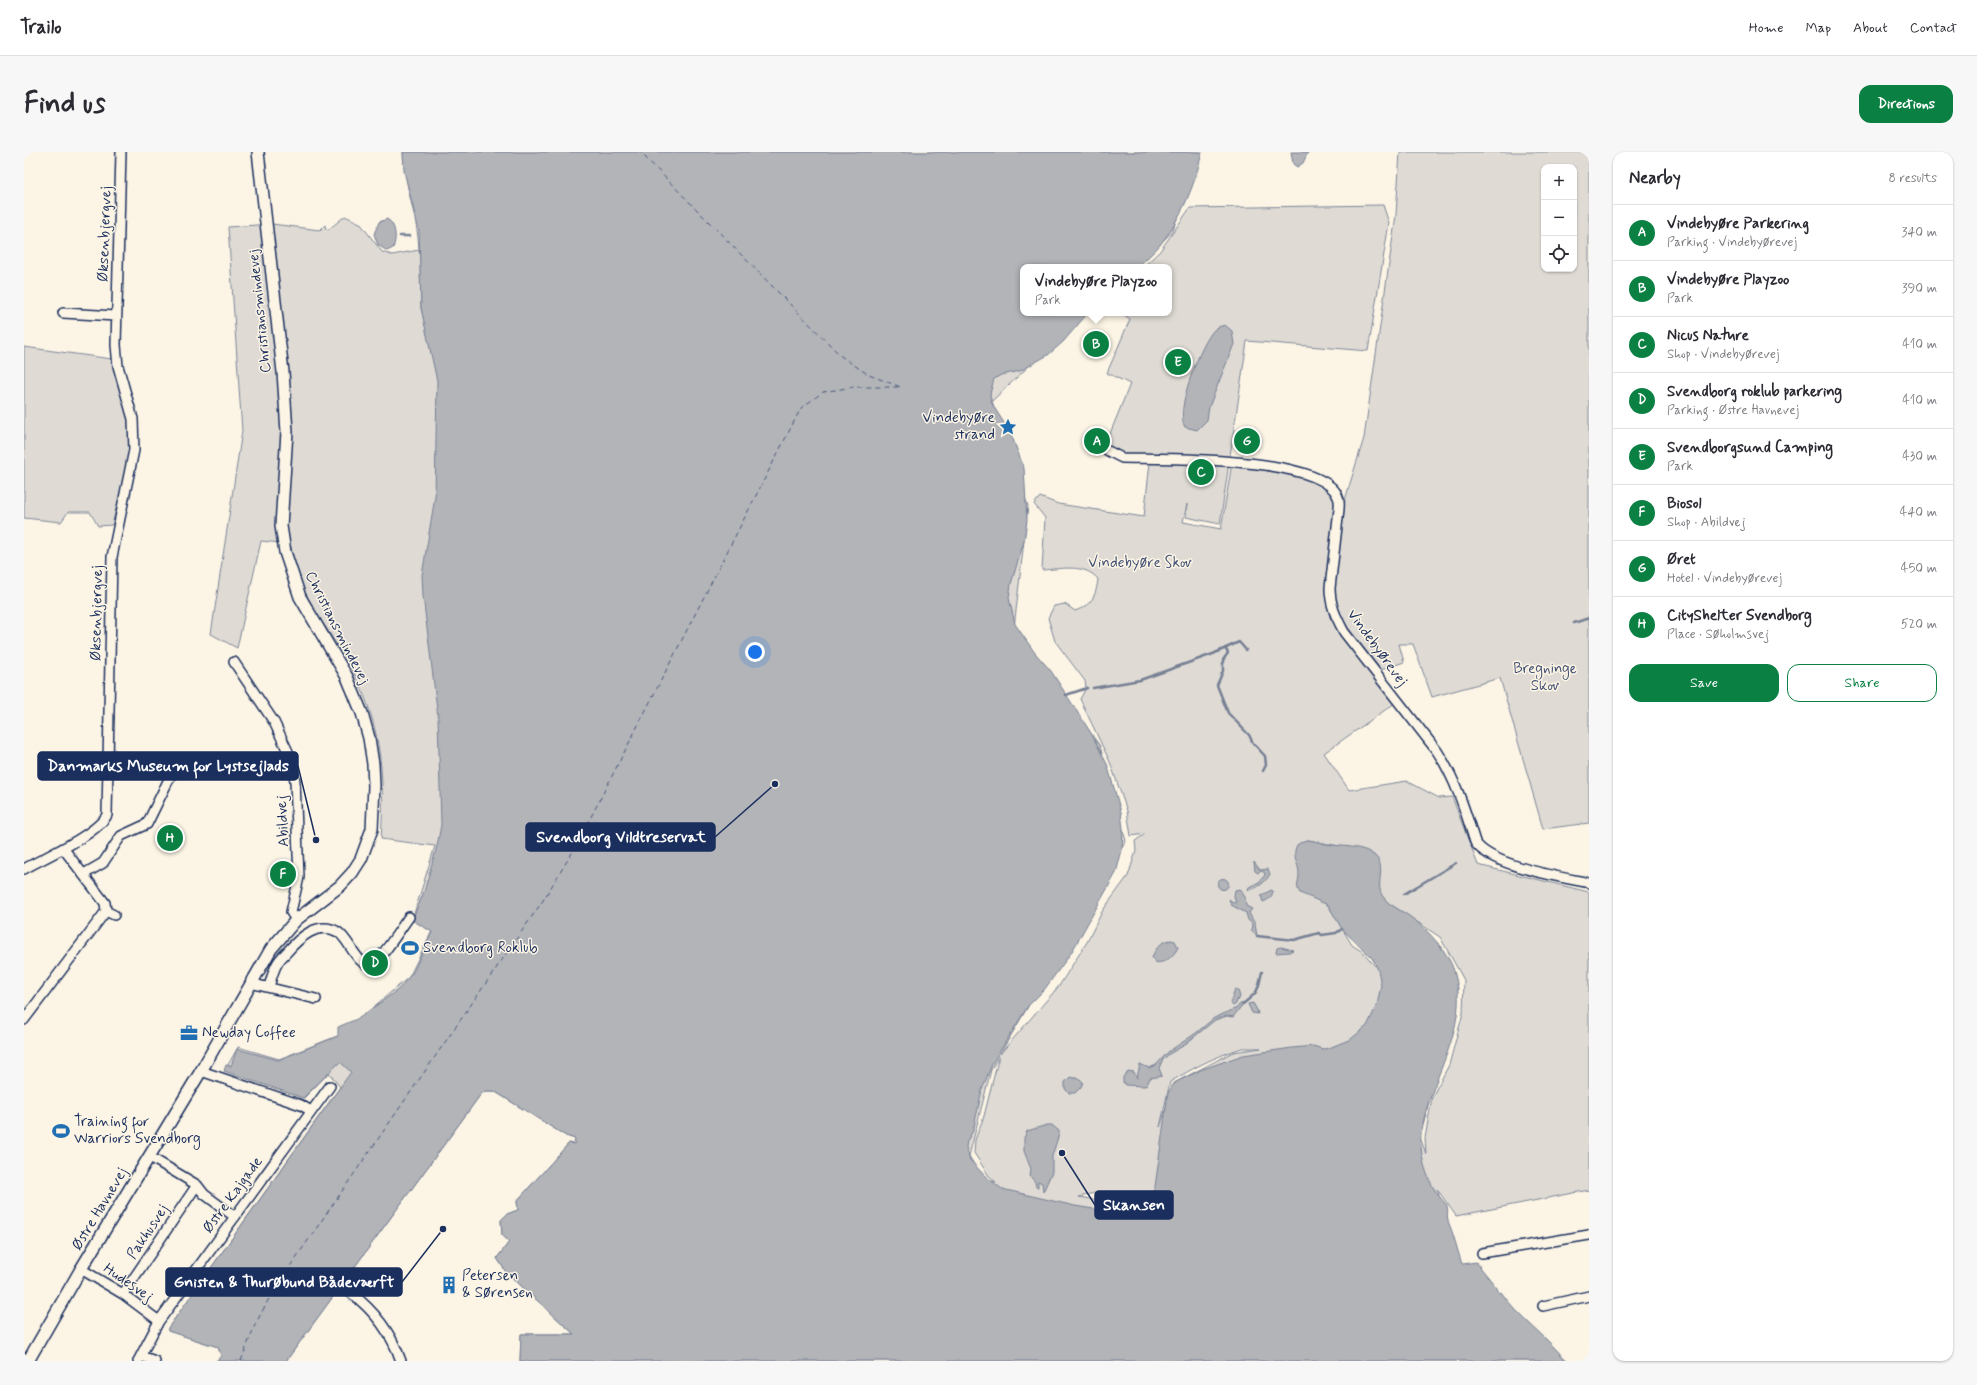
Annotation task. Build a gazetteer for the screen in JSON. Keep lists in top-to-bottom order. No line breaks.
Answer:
{"streets":{"street":["Øksenbjergvej","Christiansmindevej","Vindebyørevej","Abildvej","Østre Kajgade","Østre Havnevej","Pakhusvej","Hudesvej"]},"crossings":[["Christiansmindevej","Abildvej"],["Christiansmindevej","Østre Havnevej"],["Abildvej","Østre Havnevej"],["Østre Kajgade","Hudesvej"],["Østre Havnevej","Hudesvej"],["Pakhusvej","Hudesvej"]],"parks":["Vindebyøre Skov","Bregninge Skov"],"places":{"place":["Vindebyøre strand"],"other":["Svendborg Vildtreservat","Danmarks Museum for Lystsejlads","Skansen","Gnisten & Thurøbund Bådeværft"],"sports":["Svendborg Roklub","Training for Warriors Svendborg"],"office":["Newday Coffee"],"building":["Petersen & Sørensen"]},"page":{"header":"Trailo","nav":["Home","Map","About","Contact"],"buttons":["Directions",["Save","Share"]],"title":"Find us","heading":["Nearby","8 results"],"map_buttons":["+","−"],"list":[{"mark":"A","name":"Vindebyøre Parkering","note":"Parking · Vindebyørevej","value":"340 m"},{"mark":"B","name":"Vindebyøre Playzoo","note":"Park","value":"390 m"},{"mark":"C","name":"Nicus Nature","note":"Shop · Vindebyørevej","value":"410 m"},{"mark":"D","name":"Svendborg roklub parkering","note":"Parking · Østre Havnevej","value":"410 m"},{"mark":"E","name":"Svendborgsund Camping","note":"Park","value":"430 m"},{"mark":"F","name":"Biosol","note":"Shop · Abildvej","value":"440 m"},{"mark":"G","name":"Øret","note":"Hotel · Vindebyørevej","value":"450 m"},{"mark":"H","name":"CityShelter Svendborg","note":"Place · Søholmsvej","value":"520 m"}],"popup":["Vindebyøre Playzoo","Park"],"pins":["B","E","A","G","C","H","F","D"]}}
